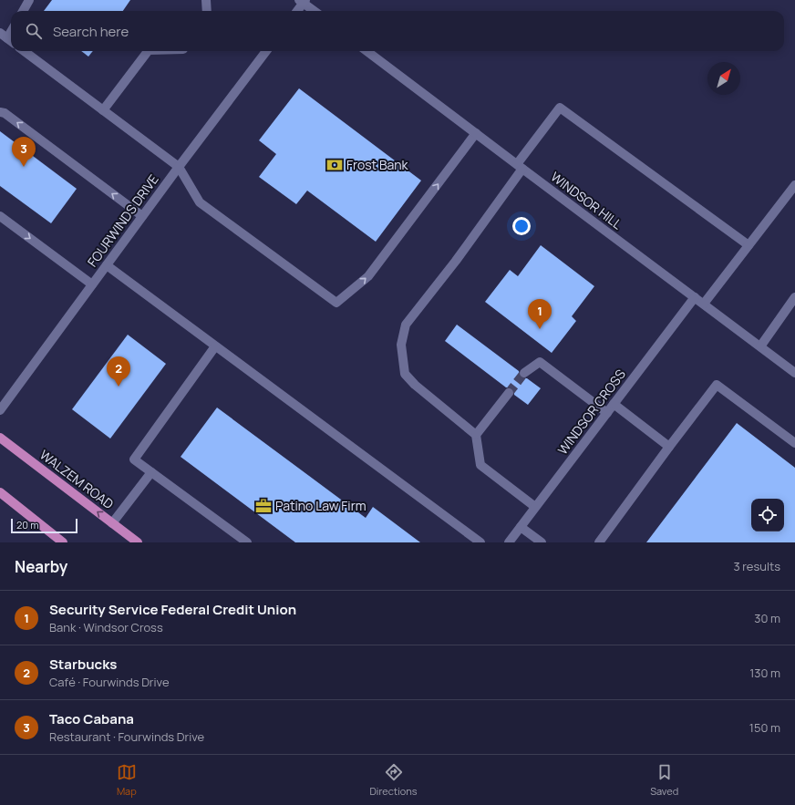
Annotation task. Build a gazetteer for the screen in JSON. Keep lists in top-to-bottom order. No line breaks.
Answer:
{"streets":{"main road":["WALZEM ROAD"],"street":["WINDSOR HILL","FOURWINDS DRIVE","WINDSOR CROSS"]},"crossings":[["WINDSOR HILL","WINDSOR CROSS"]],"places":{"bank":["Frost Bank"],"office":["Patino Law Firm"]},"scale_bar":"20 m","north":"top right","page":{"search":"Search here","pins":["3","1","2"],"scale":"20 m","heading":["Nearby","3 results"],"list":[{"mark":"1","name":"Security Service Federal Credit Union","note":"Bank · Windsor Cross","value":"30 m"},{"mark":"2","name":"Starbucks","note":"Café · Fourwinds Drive","value":"130 m"},{"mark":"3","name":"Taco Cabana","note":"Restaurant · Fourwinds Drive","value":"150 m"}],"nav":["Map","Directions","Saved"]}}
